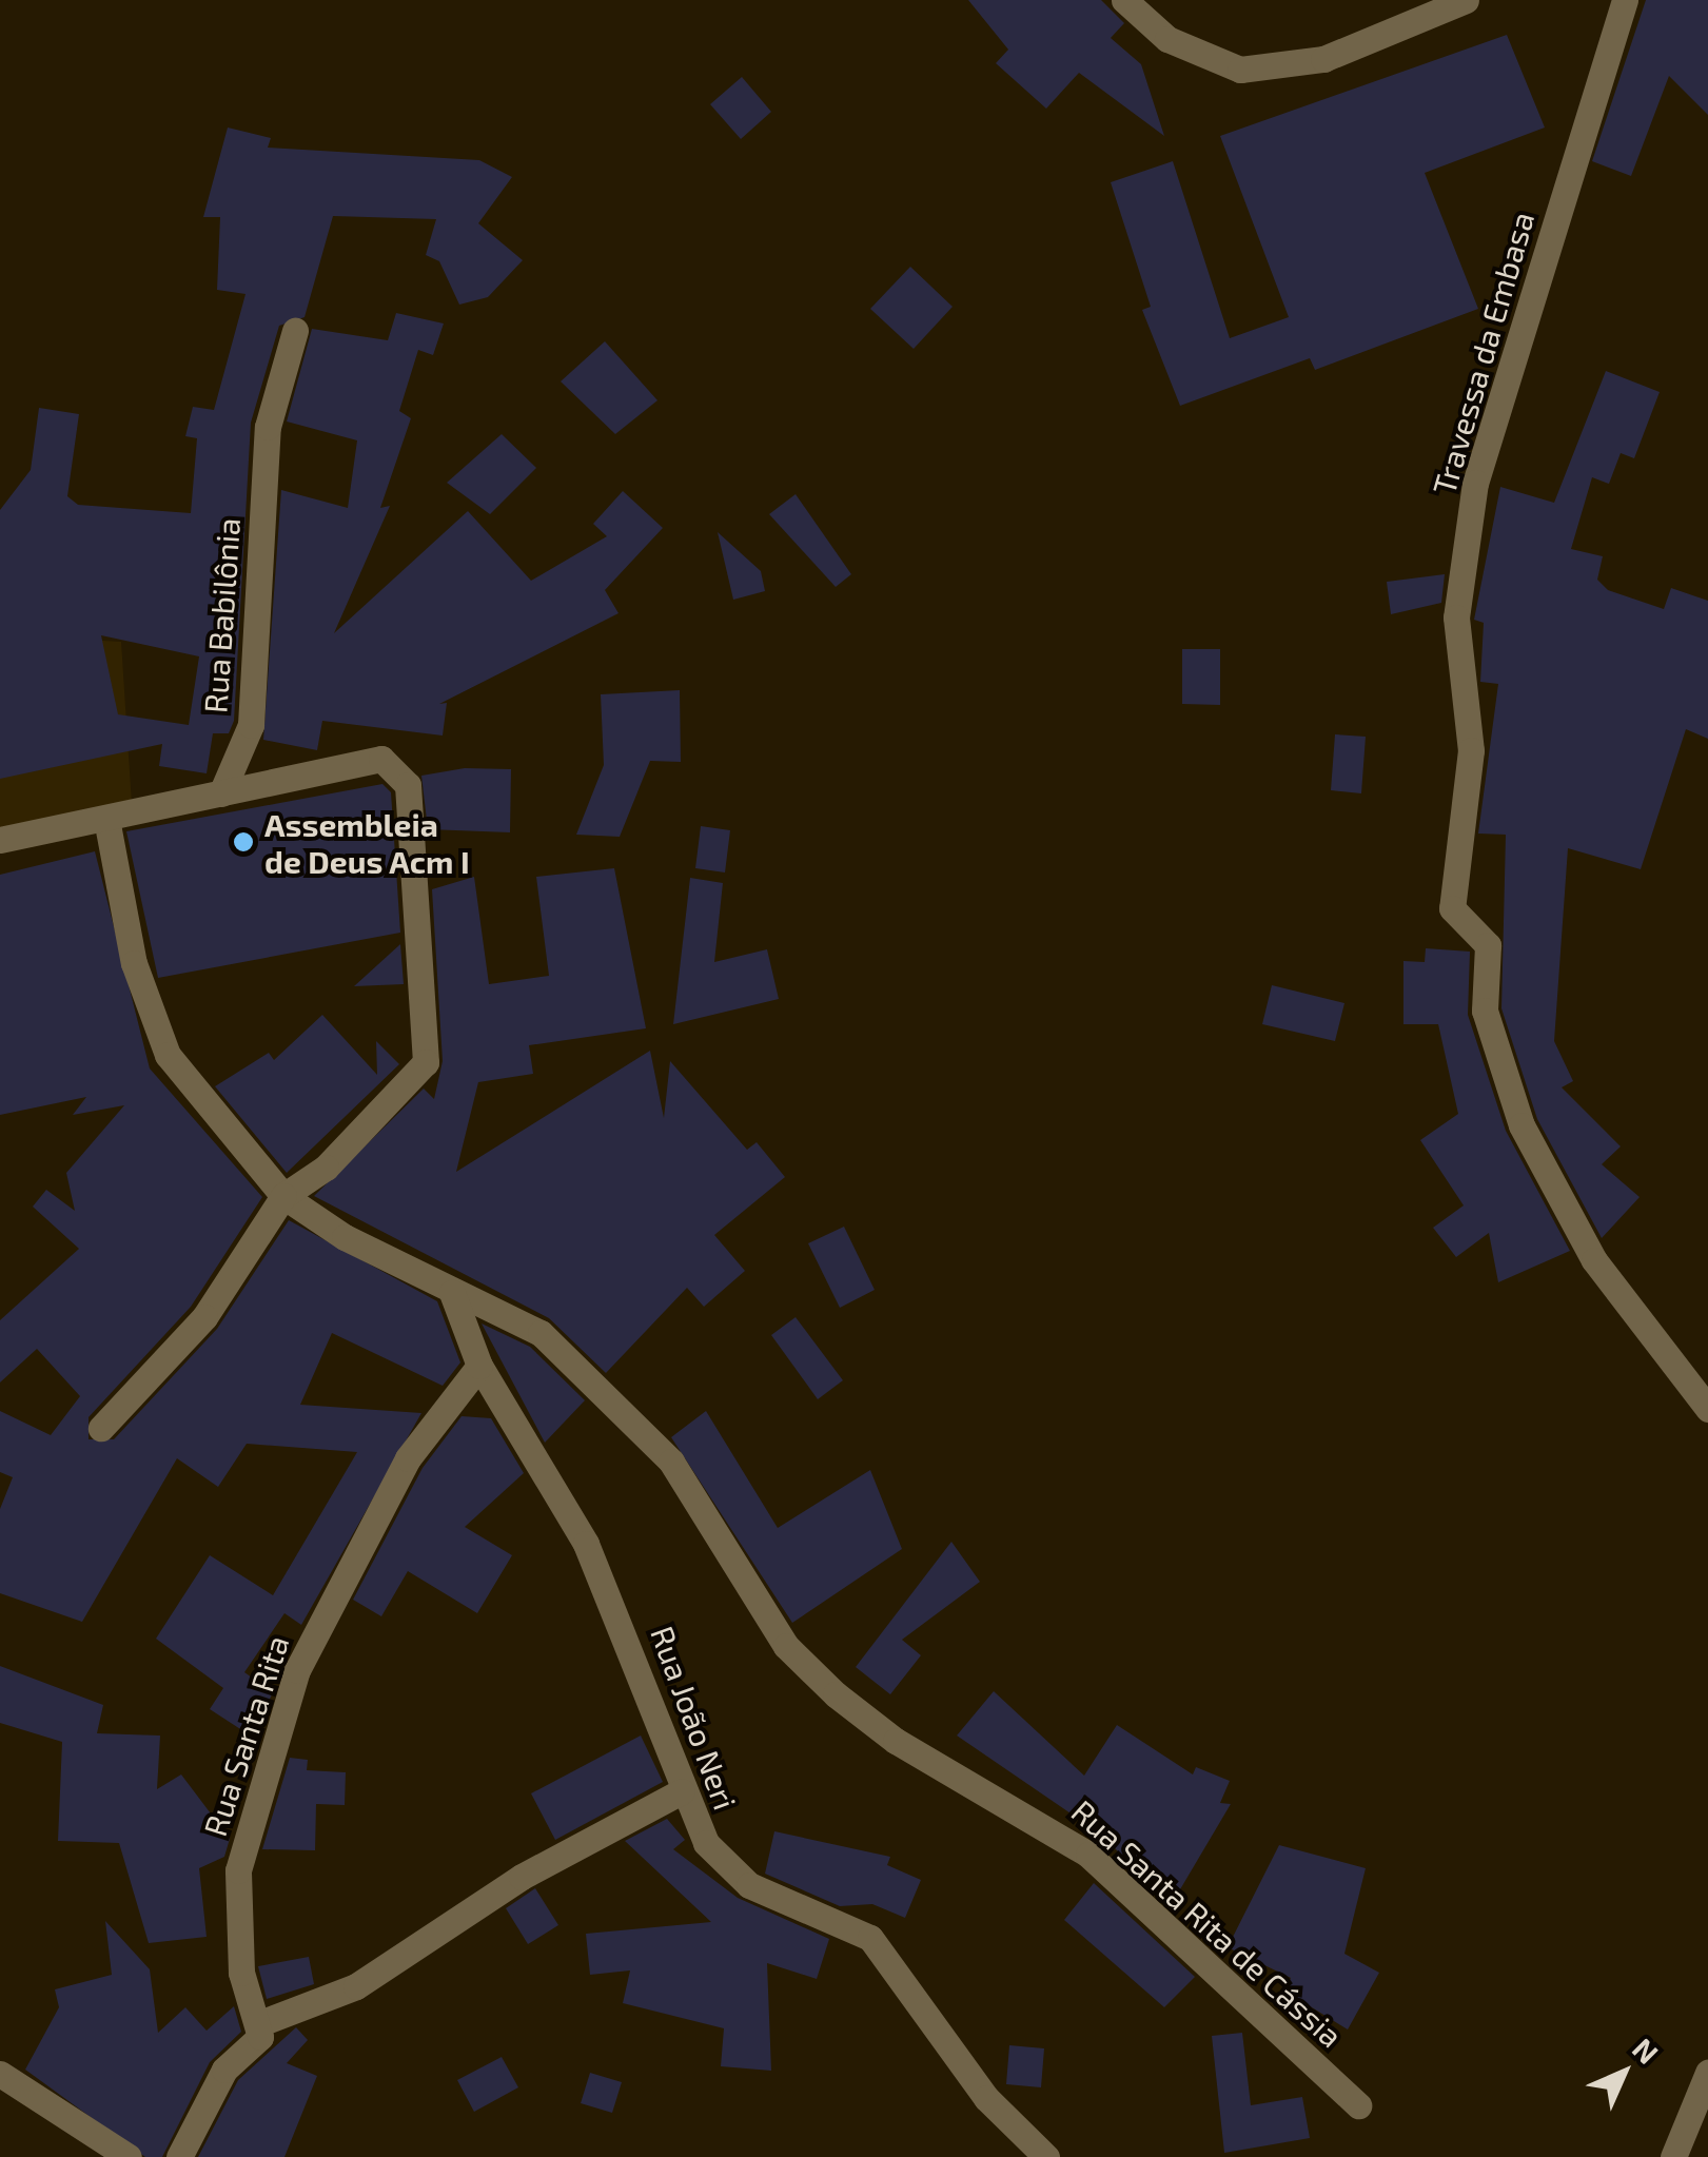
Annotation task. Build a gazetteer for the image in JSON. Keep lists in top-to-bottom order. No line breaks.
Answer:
{"streets":{"street":["Travessa da Embasa","Rua Babilônia","Rua João Neri","Rua Santa Rita","Rua Santa Rita de Cássia"]},"crossings":[["Rua João Neri","Rua Santa Rita"]],"places":["Assembleia de Deus Acm I"],"north":"top right"}
